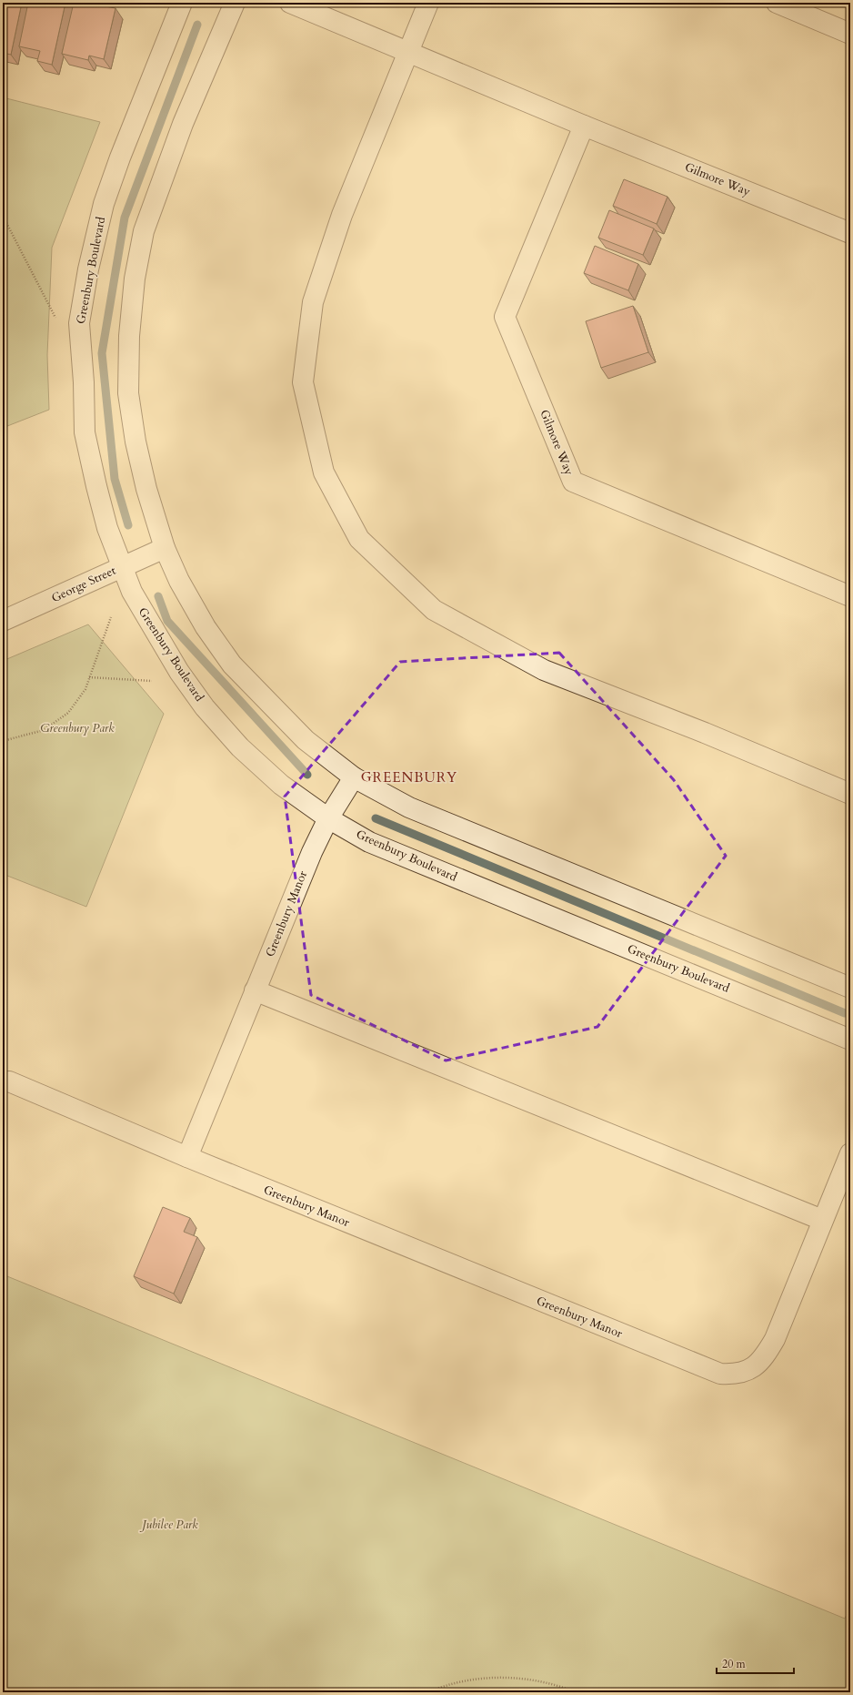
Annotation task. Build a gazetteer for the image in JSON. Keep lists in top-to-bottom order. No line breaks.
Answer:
{"streets":{"street":["Gilmore Way","Greenbury Boulevard","George Street","Greenbury Manor"]},"crossings":[["Greenbury Boulevard","George Street"],["Greenbury Boulevard","Greenbury Manor"]],"districts":["GREENBURY"],"parks":["Greenbury Park","Jubilee Park"],"scale_bar":"20 m"}
